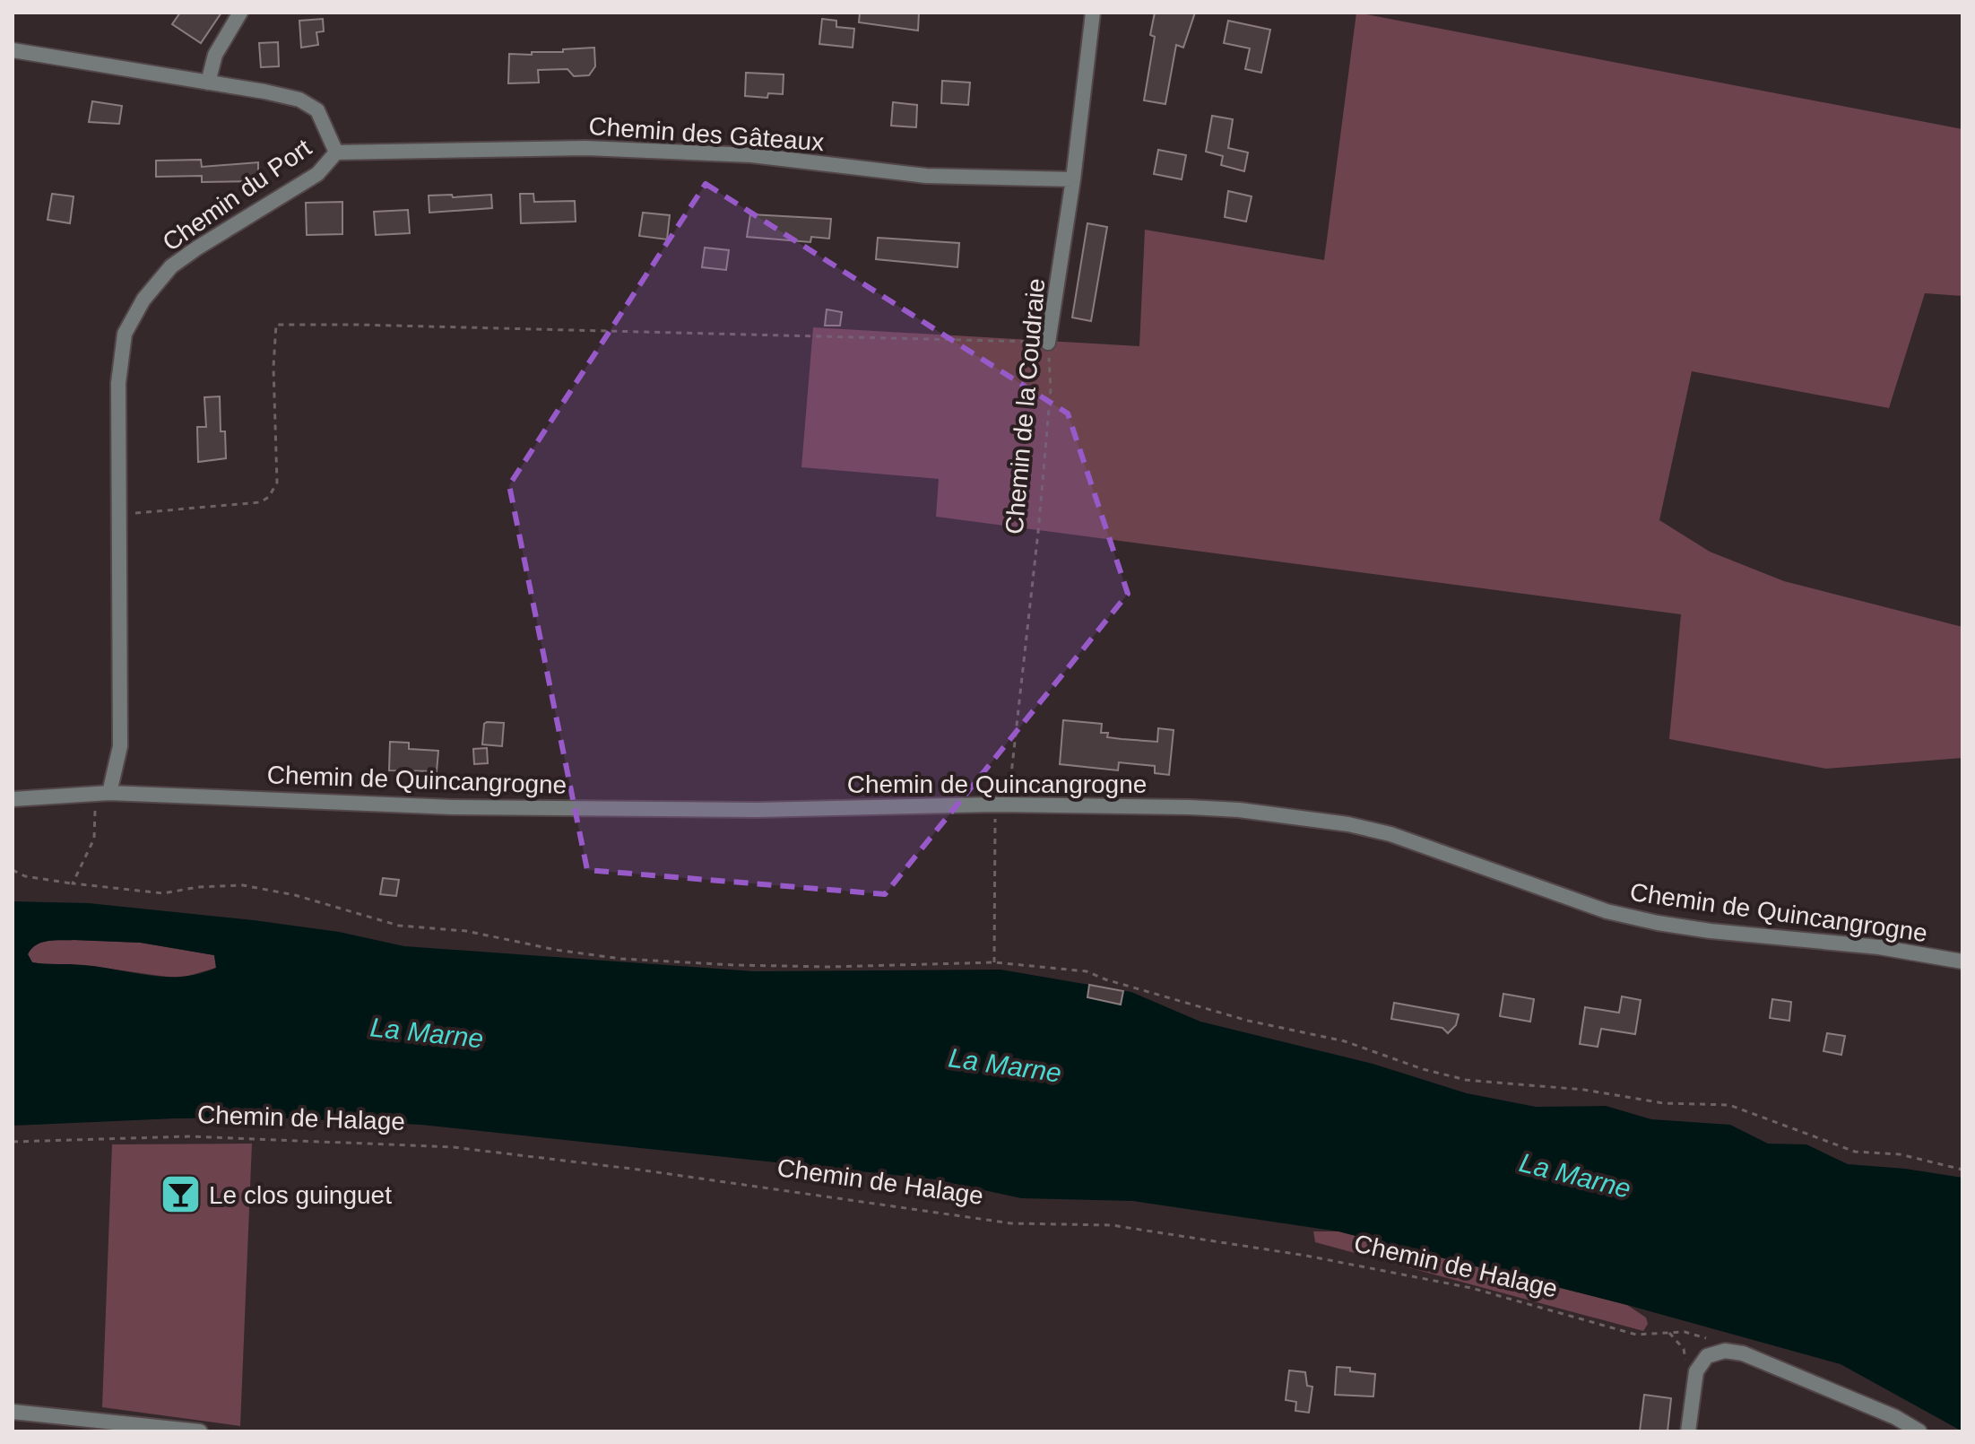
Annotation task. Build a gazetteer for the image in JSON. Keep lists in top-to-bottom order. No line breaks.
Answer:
{"streets":{"street":["Chemin des Gâteaux","Chemin du Port","Chemin de la Coudraie","Chemin de Quincangrogne"],"path":["Chemin de Halage"]},"crossings":[["Chemin des Gâteaux","Chemin du Port"],["Chemin des Gâteaux","Chemin de la Coudraie"],["Chemin du Port","Chemin de Quincangrogne"],["Chemin de la Coudraie","Chemin de Quincangrogne"]],"water":["La Marne"],"places":{"bar":["Le clos guinguet"]}}
